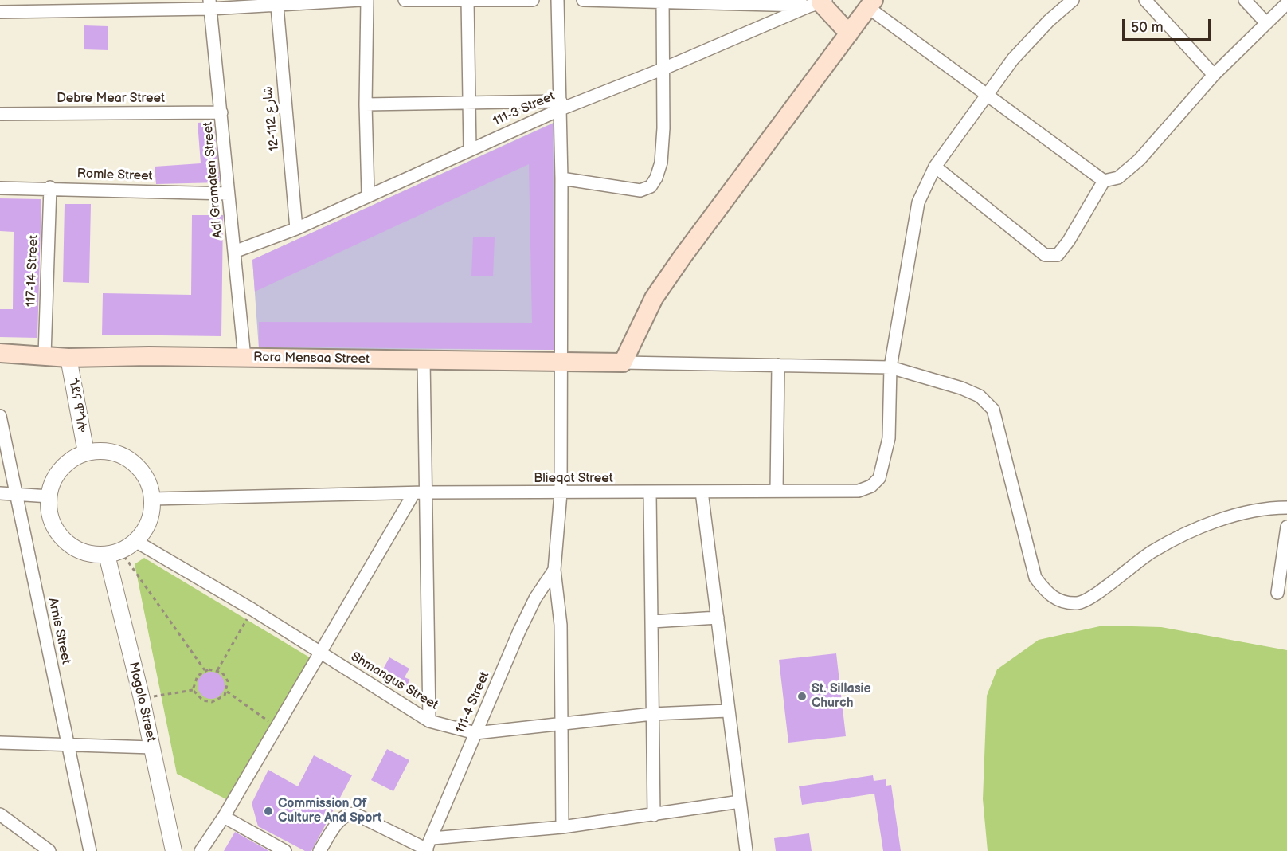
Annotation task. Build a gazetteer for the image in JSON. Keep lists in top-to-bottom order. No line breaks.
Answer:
{"streets":{"main road":["Rora Mensaa Street"],"street":["Debre Mear Street","111-3 Street","شارع 112-12","Romle Street","Adi Gramaten Street","117-14 Street","ጎደና ሞጎሎ","Blieqat Street","Arnis Street","Shmangus Street","Mogolo Street","111-4 Street"]},"crossings":[["Debre Mear Street","Adi Gramaten Street"],["111-3 Street","شارع 112-12"],["111-3 Street","Adi Gramaten Street"],["Romle Street","Adi Gramaten Street"],["Romle Street","117-14 Street"],["Adi Gramaten Street","Rora Mensaa Street"],["117-14 Street","Rora Mensaa Street"],["Rora Mensaa Street","ጎደና ሞጎሎ"],["ጎደና ሞጎሎ","Blieqat Street"],["ጎደና ሞጎሎ","Shmangus Street"],["ጎደና ሞጎሎ","Mogolo Street"],["Blieqat Street","Shmangus Street"],["Blieqat Street","Mogolo Street"],["Shmangus Street","Mogolo Street"],["Shmangus Street","111-4 Street"]],"places":["St. Sillasie Church","Commission Of Culture And Sport"],"scale_bar":"50 m"}
